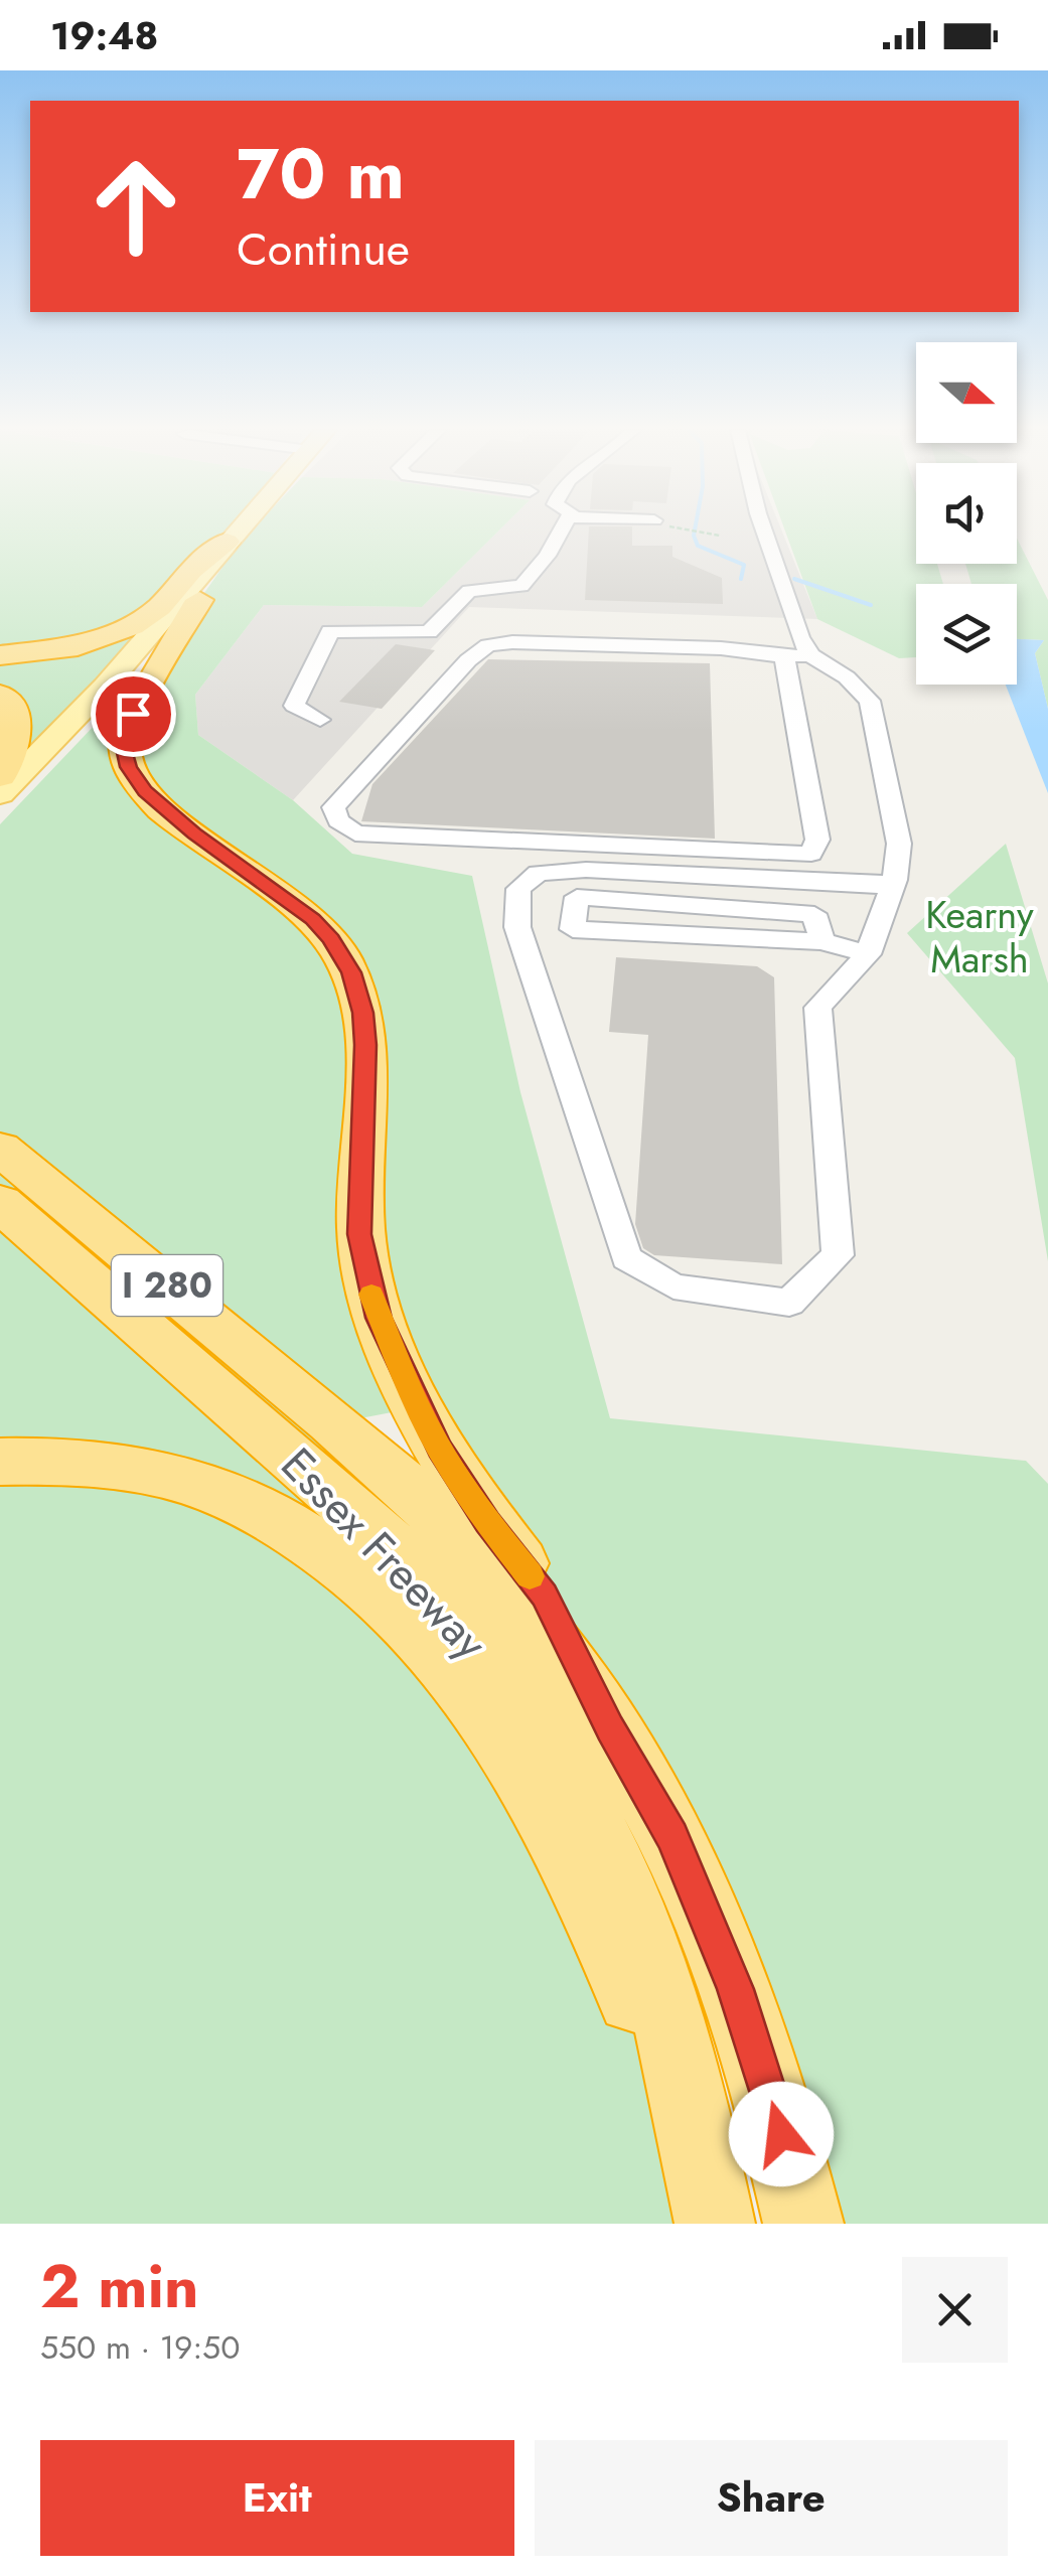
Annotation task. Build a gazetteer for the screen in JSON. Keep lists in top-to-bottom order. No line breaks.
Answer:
{"streets":{"highway":["I 280","Essex Freeway"]},"parks":["Kearny Marsh"],"north":"right","page":{"status":"19:48","turn":["70 m","Continue"],"heading":["2 min","550 m · 19:50"],"buttons":["Exit","Share"]}}
